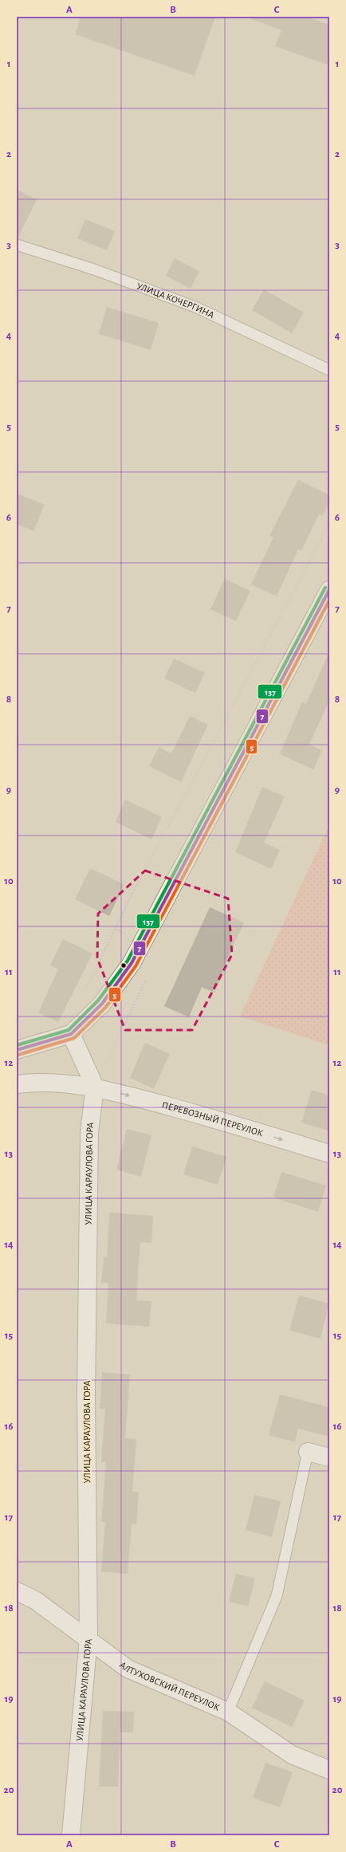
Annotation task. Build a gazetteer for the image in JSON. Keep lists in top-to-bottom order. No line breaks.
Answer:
{"streets":{"street":["ПЕРЕВОЗНЫЙ ПЕРЕУЛОК","УЛИЦА КАРАУЛОВА ГОРА","АЛТУХОВСКИЙ ПЕРЕУЛОК"],"lane":["УЛИЦА КОЧЕРГИНА"]},"crossings":[["ПЕРЕВОЗНЫЙ ПЕРЕУЛОК","УЛИЦА КАРАУЛОВА ГОРА"],["УЛИЦА КАРАУЛОВА ГОРА","АЛТУХОВСКИЙ ПЕРЕУЛОК"]],"one_way":["ПЕРЕВОЗНЫЙ ПЕРЕУЛОК"],"lines":["transit line 137","transit line 7","transit line 5"],"grid":{"columns":["A","B","C"],"rows":["1","2","3","4","5","6","7","8","9","10","11","12","13","14","15","16","17","18","19","20"]}}
